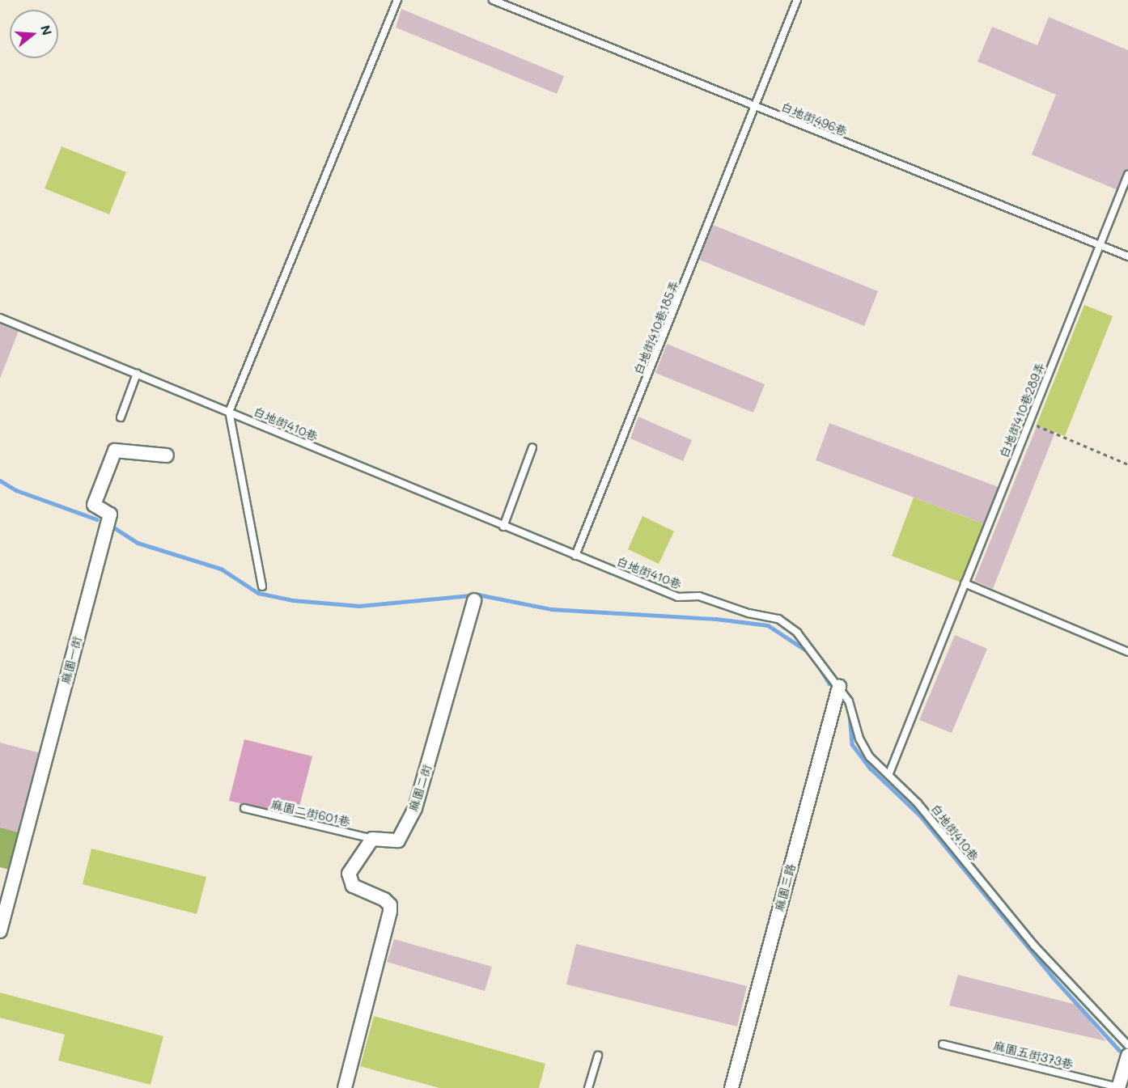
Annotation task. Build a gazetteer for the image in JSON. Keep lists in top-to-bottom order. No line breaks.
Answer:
{"streets":{"street":["麻園一街","麻園二街","麻園三路"],"lane":["白地街496巷","白地街410巷185弄","白地街410巷289弄","白地街410巷","麻園二街601巷","麻園五街373巷"]},"crossings":[["白地街496巷","白地街410巷185弄"],["白地街496巷","白地街410巷289弄"],["白地街410巷185弄","白地街410巷"],["白地街410巷289弄","白地街410巷"],["白地街410巷","麻園三路"],["麻園二街","麻園二街601巷"]],"north":"right"}
